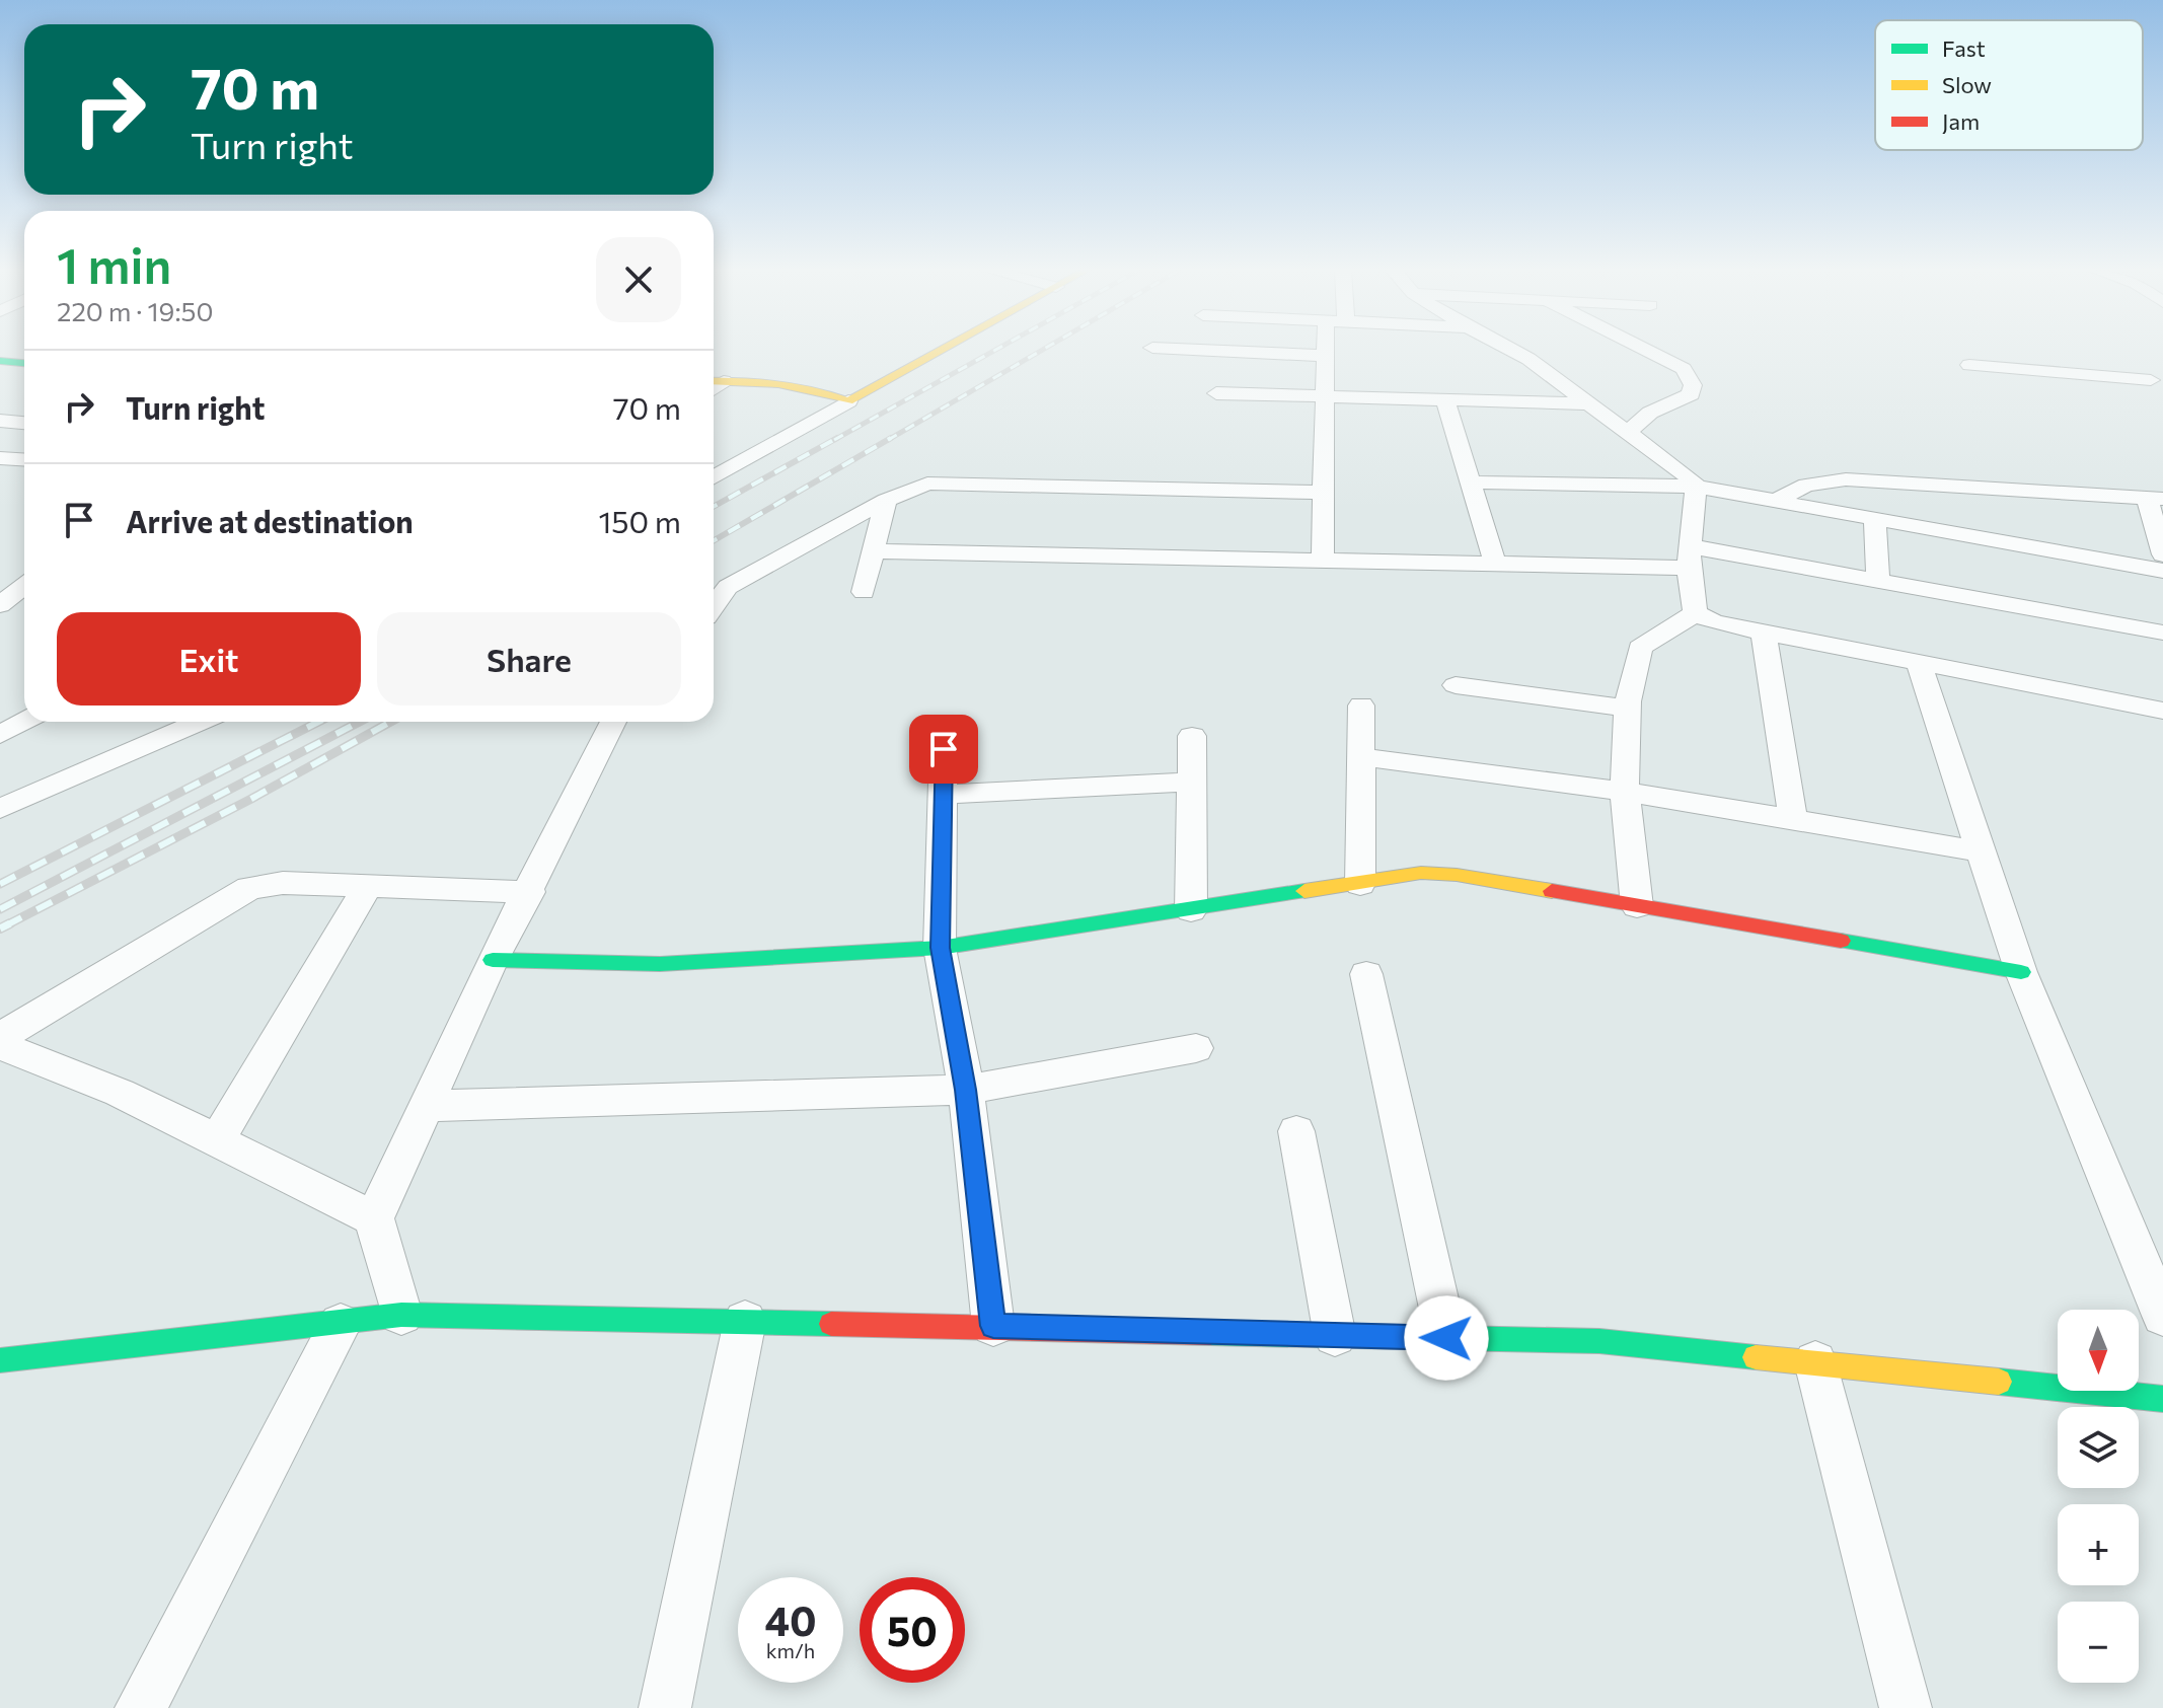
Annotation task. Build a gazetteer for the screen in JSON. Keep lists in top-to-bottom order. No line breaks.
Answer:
{"legend":["Fast","Slow","Jam"],"north":"bottom","page":{"turn":["70 m","Turn right"],"heading":["1 min","220 m · 19:50"],"list":[{"name":"Turn right","value":"70 m"},{"name":"Arrive at destination","value":"150 m"}],"buttons":["Exit","Share"],"map_buttons":["+","−"],"speed":"40 km/h","limit":"50"}}
